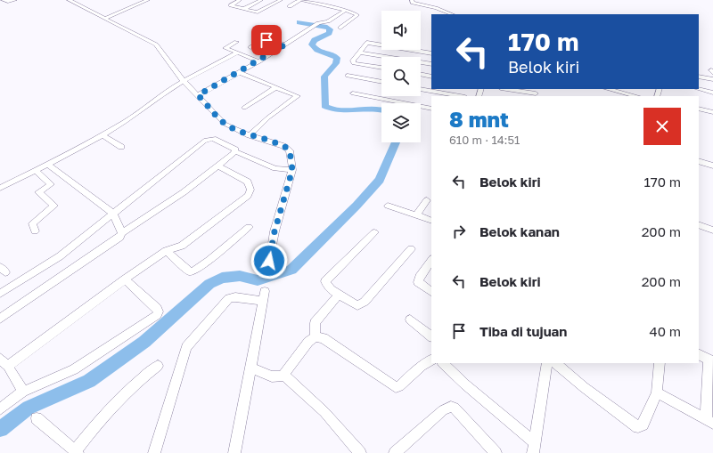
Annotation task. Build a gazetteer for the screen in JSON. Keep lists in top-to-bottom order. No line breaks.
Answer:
{"page":{"turn":["170 m","Belok kiri"],"heading":["8 mnt","610 m · 14:51"],"list":[{"name":"Belok kiri","value":"170 m"},{"name":"Belok kanan","value":"200 m"},{"name":"Belok kiri","value":"200 m"},{"name":"Tiba di tujuan","value":"40 m"}]}}
